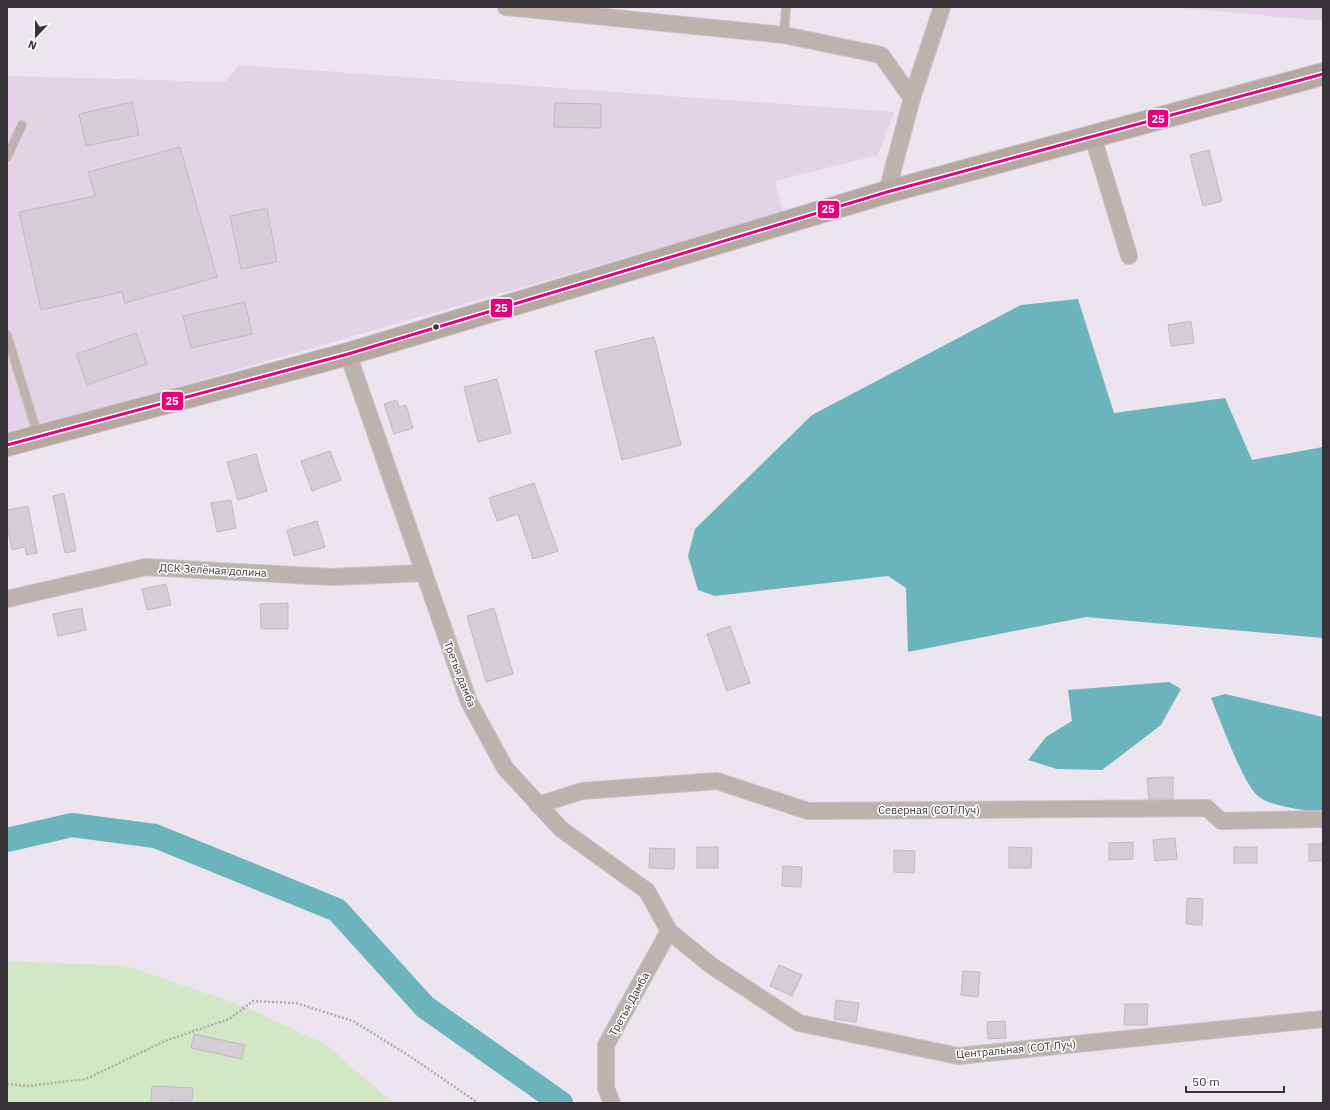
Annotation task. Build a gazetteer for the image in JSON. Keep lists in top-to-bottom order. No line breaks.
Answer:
{"streets":{"street":["ДСК Зелёная долина","Третья дамба","Северная (СОТ Луч)","Третья Дамба","Центральная (СОТ Луч)"]},"crossings":[["ДСК Зелёная долина","Третья дамба"],["Третья дамба","Северная (СОТ Луч)"],["Третья дамба","Третья Дамба"],["Третья дамба","Центральная (СОТ Луч)"],["Третья Дамба","Центральная (СОТ Луч)"]],"lines":["transit line 25"],"scale_bar":"50 m","north":"bottom"}
